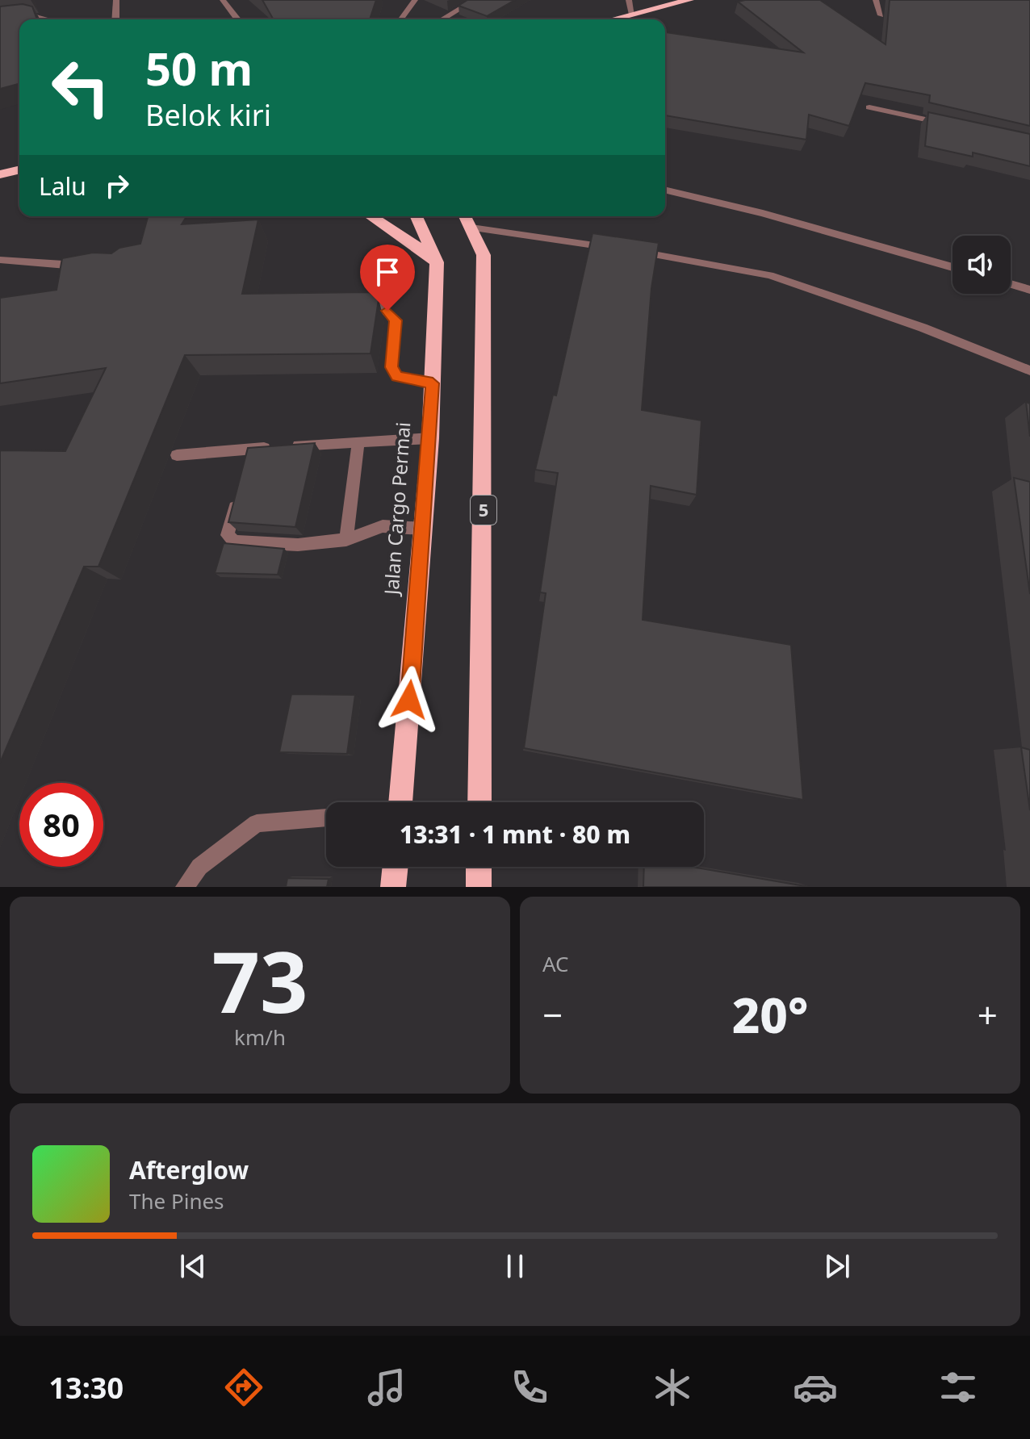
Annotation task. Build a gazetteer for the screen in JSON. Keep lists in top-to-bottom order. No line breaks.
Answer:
{"streets":{"highway":["Jalan Cargo Permai","5"]},"page":{"turn":["50 m","Belok kiri"],"then":"Lalu","limit":"80","trip":"13:31 · 1 mnt · 80 m","tile":[["73","km/h"],"AC"],"heat":["−","20°","+"],"song":["Afterglow","The Pines"],"tabs":"13:30"}}
